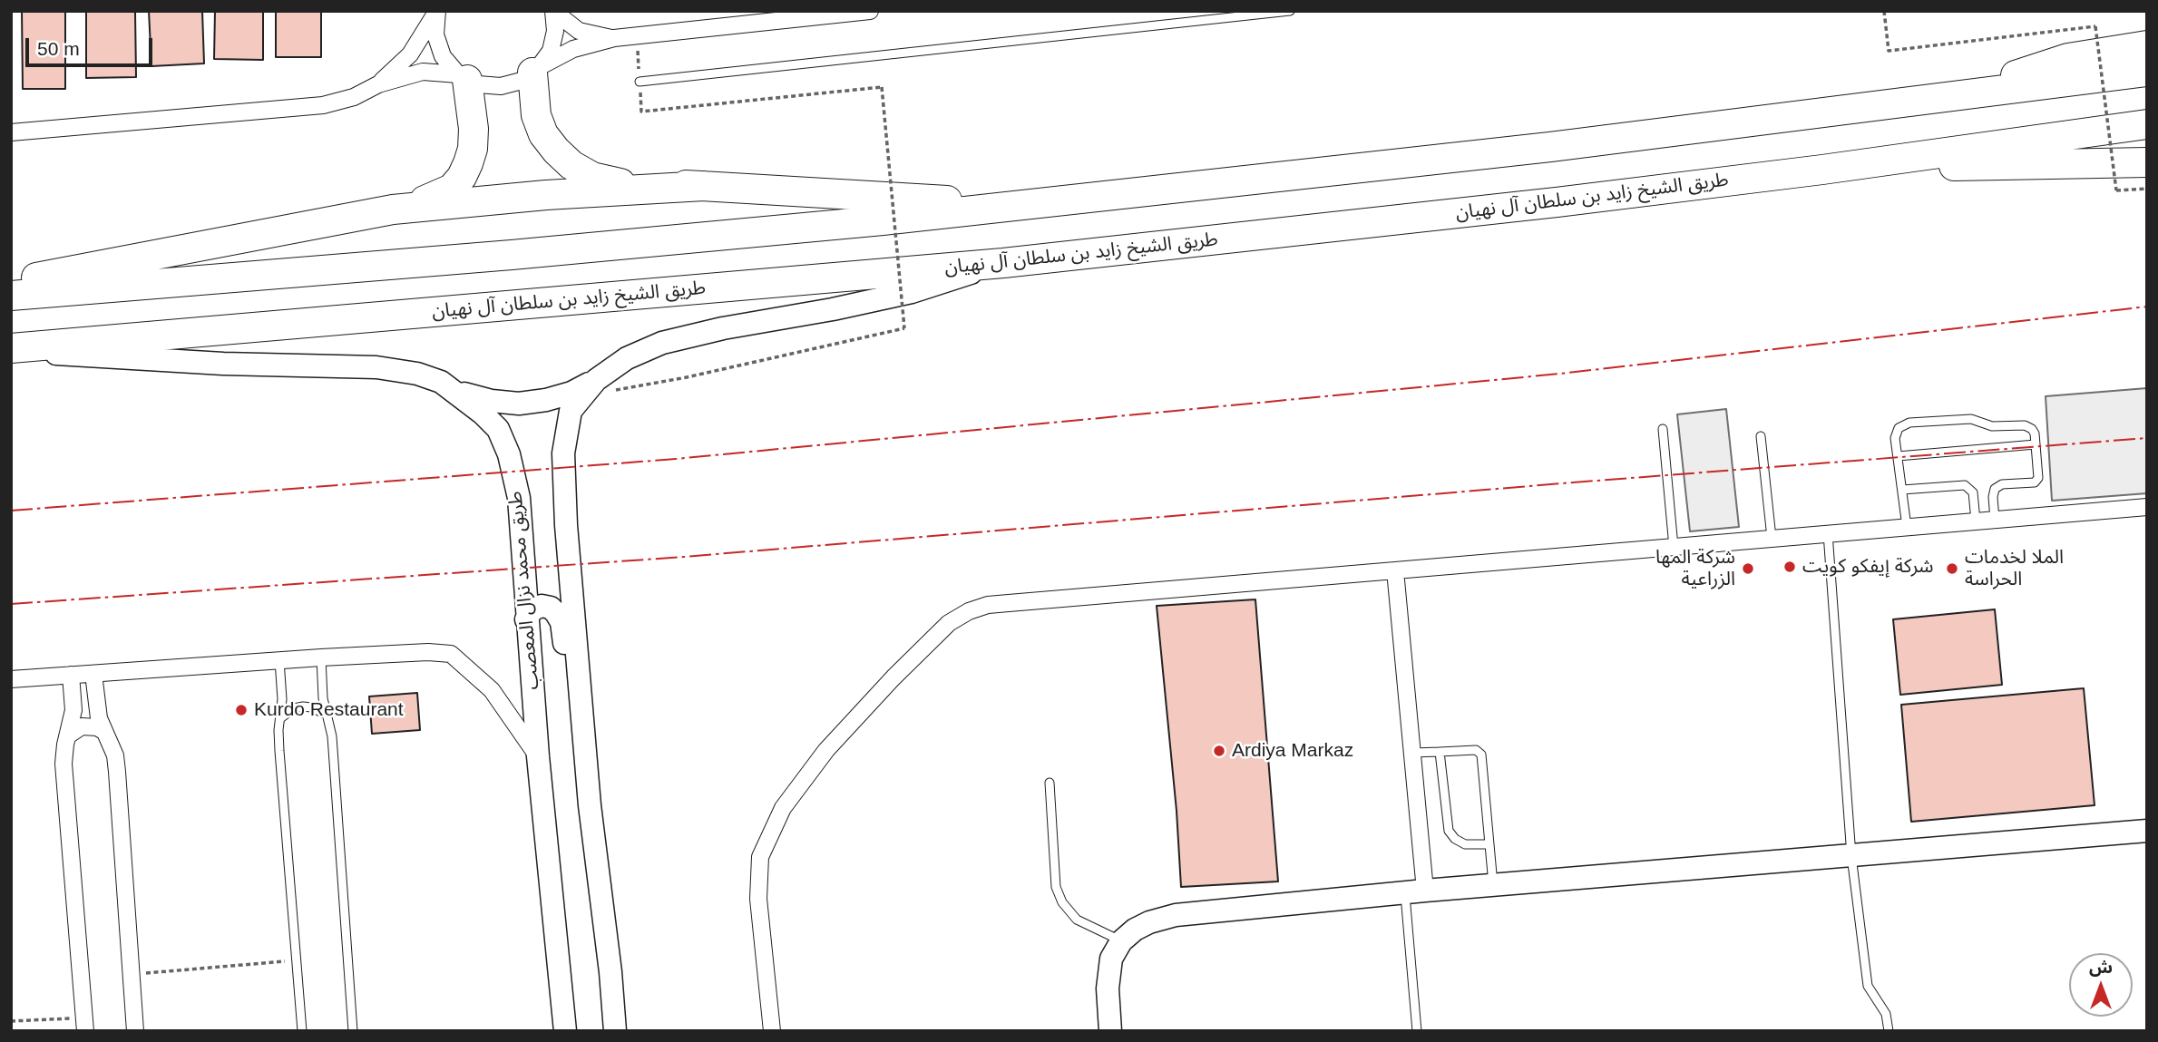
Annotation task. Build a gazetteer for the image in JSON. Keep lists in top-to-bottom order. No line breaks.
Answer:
{"streets":{"highway":["طريق الشيخ زايد بن سلطان آل نهيان"],"street":["طريق محمد نزال المعصب"]},"crossings":[["طريق الشيخ زايد بن سلطان آل نهيان","طريق محمد نزال المعصب"]],"places":["شركة إيفكو كويت","شركة المها الزراعية","الملا لخدمات الحراسة","Kurdo Restaurant","Ardiya Markaz"],"scale_bar":"50 m","north":"top"}
